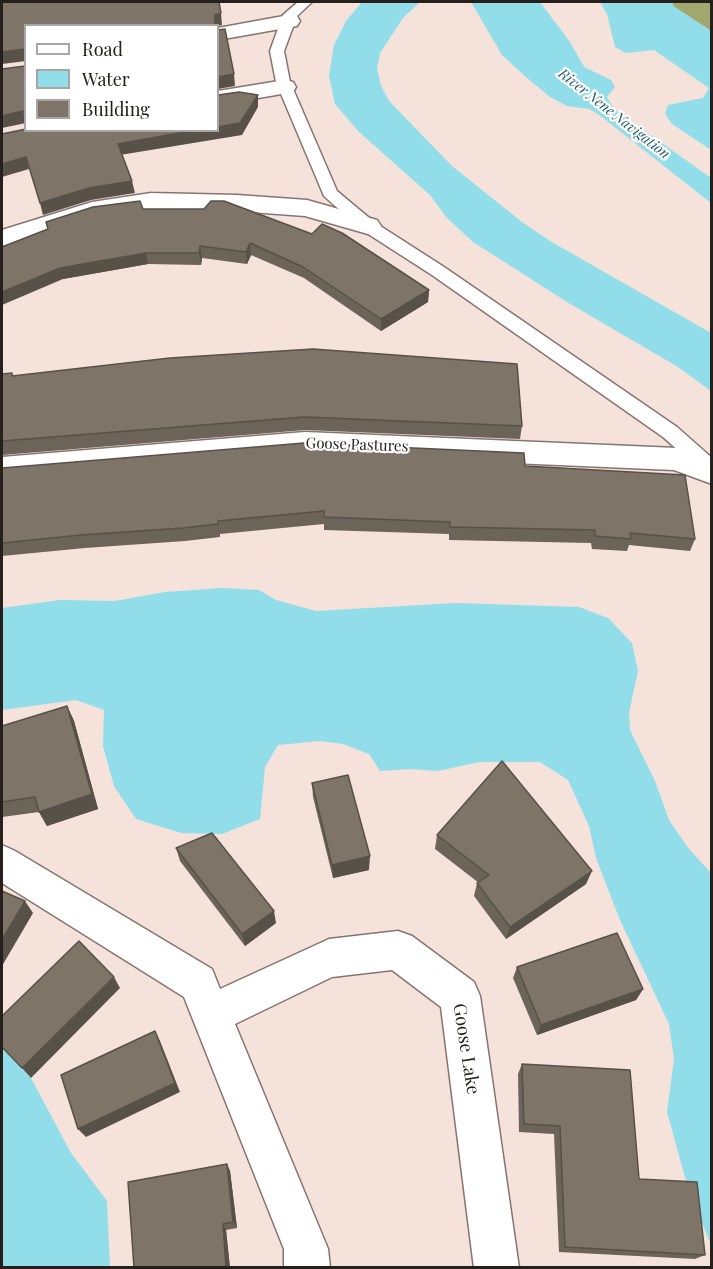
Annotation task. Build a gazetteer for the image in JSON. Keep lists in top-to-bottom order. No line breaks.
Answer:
{"streets":{"street":["Goose Pastures","Goose Lake"]},"water":["River Nene Navigation"],"legend":["Road","Water","Building"]}
